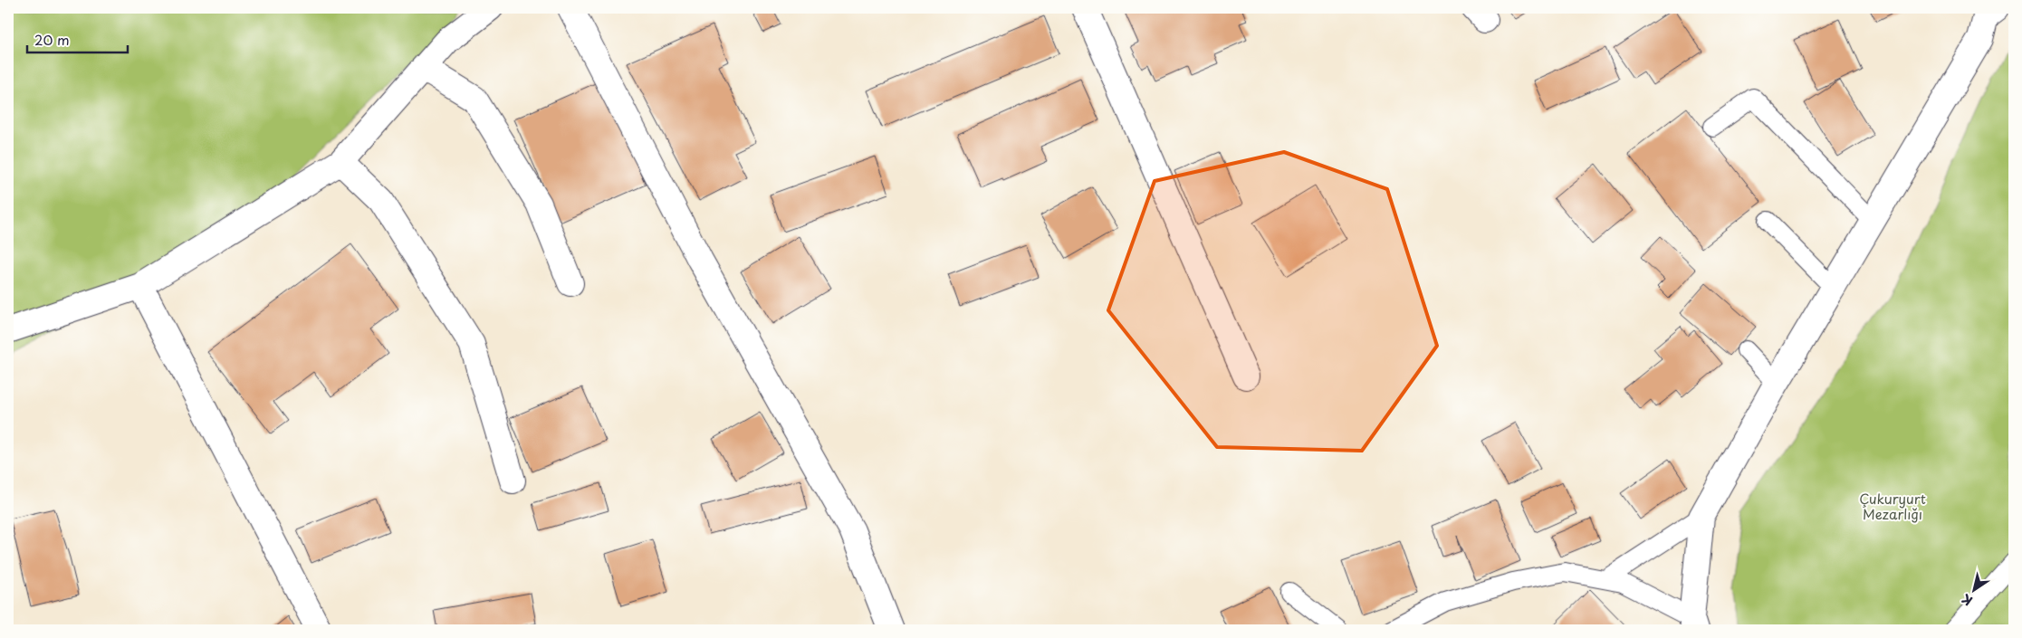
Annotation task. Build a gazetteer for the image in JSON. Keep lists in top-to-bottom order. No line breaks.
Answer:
{"parks":["Çukuryurt Mezarlığı"],"scale_bar":"20 m","north":"bottom left"}
